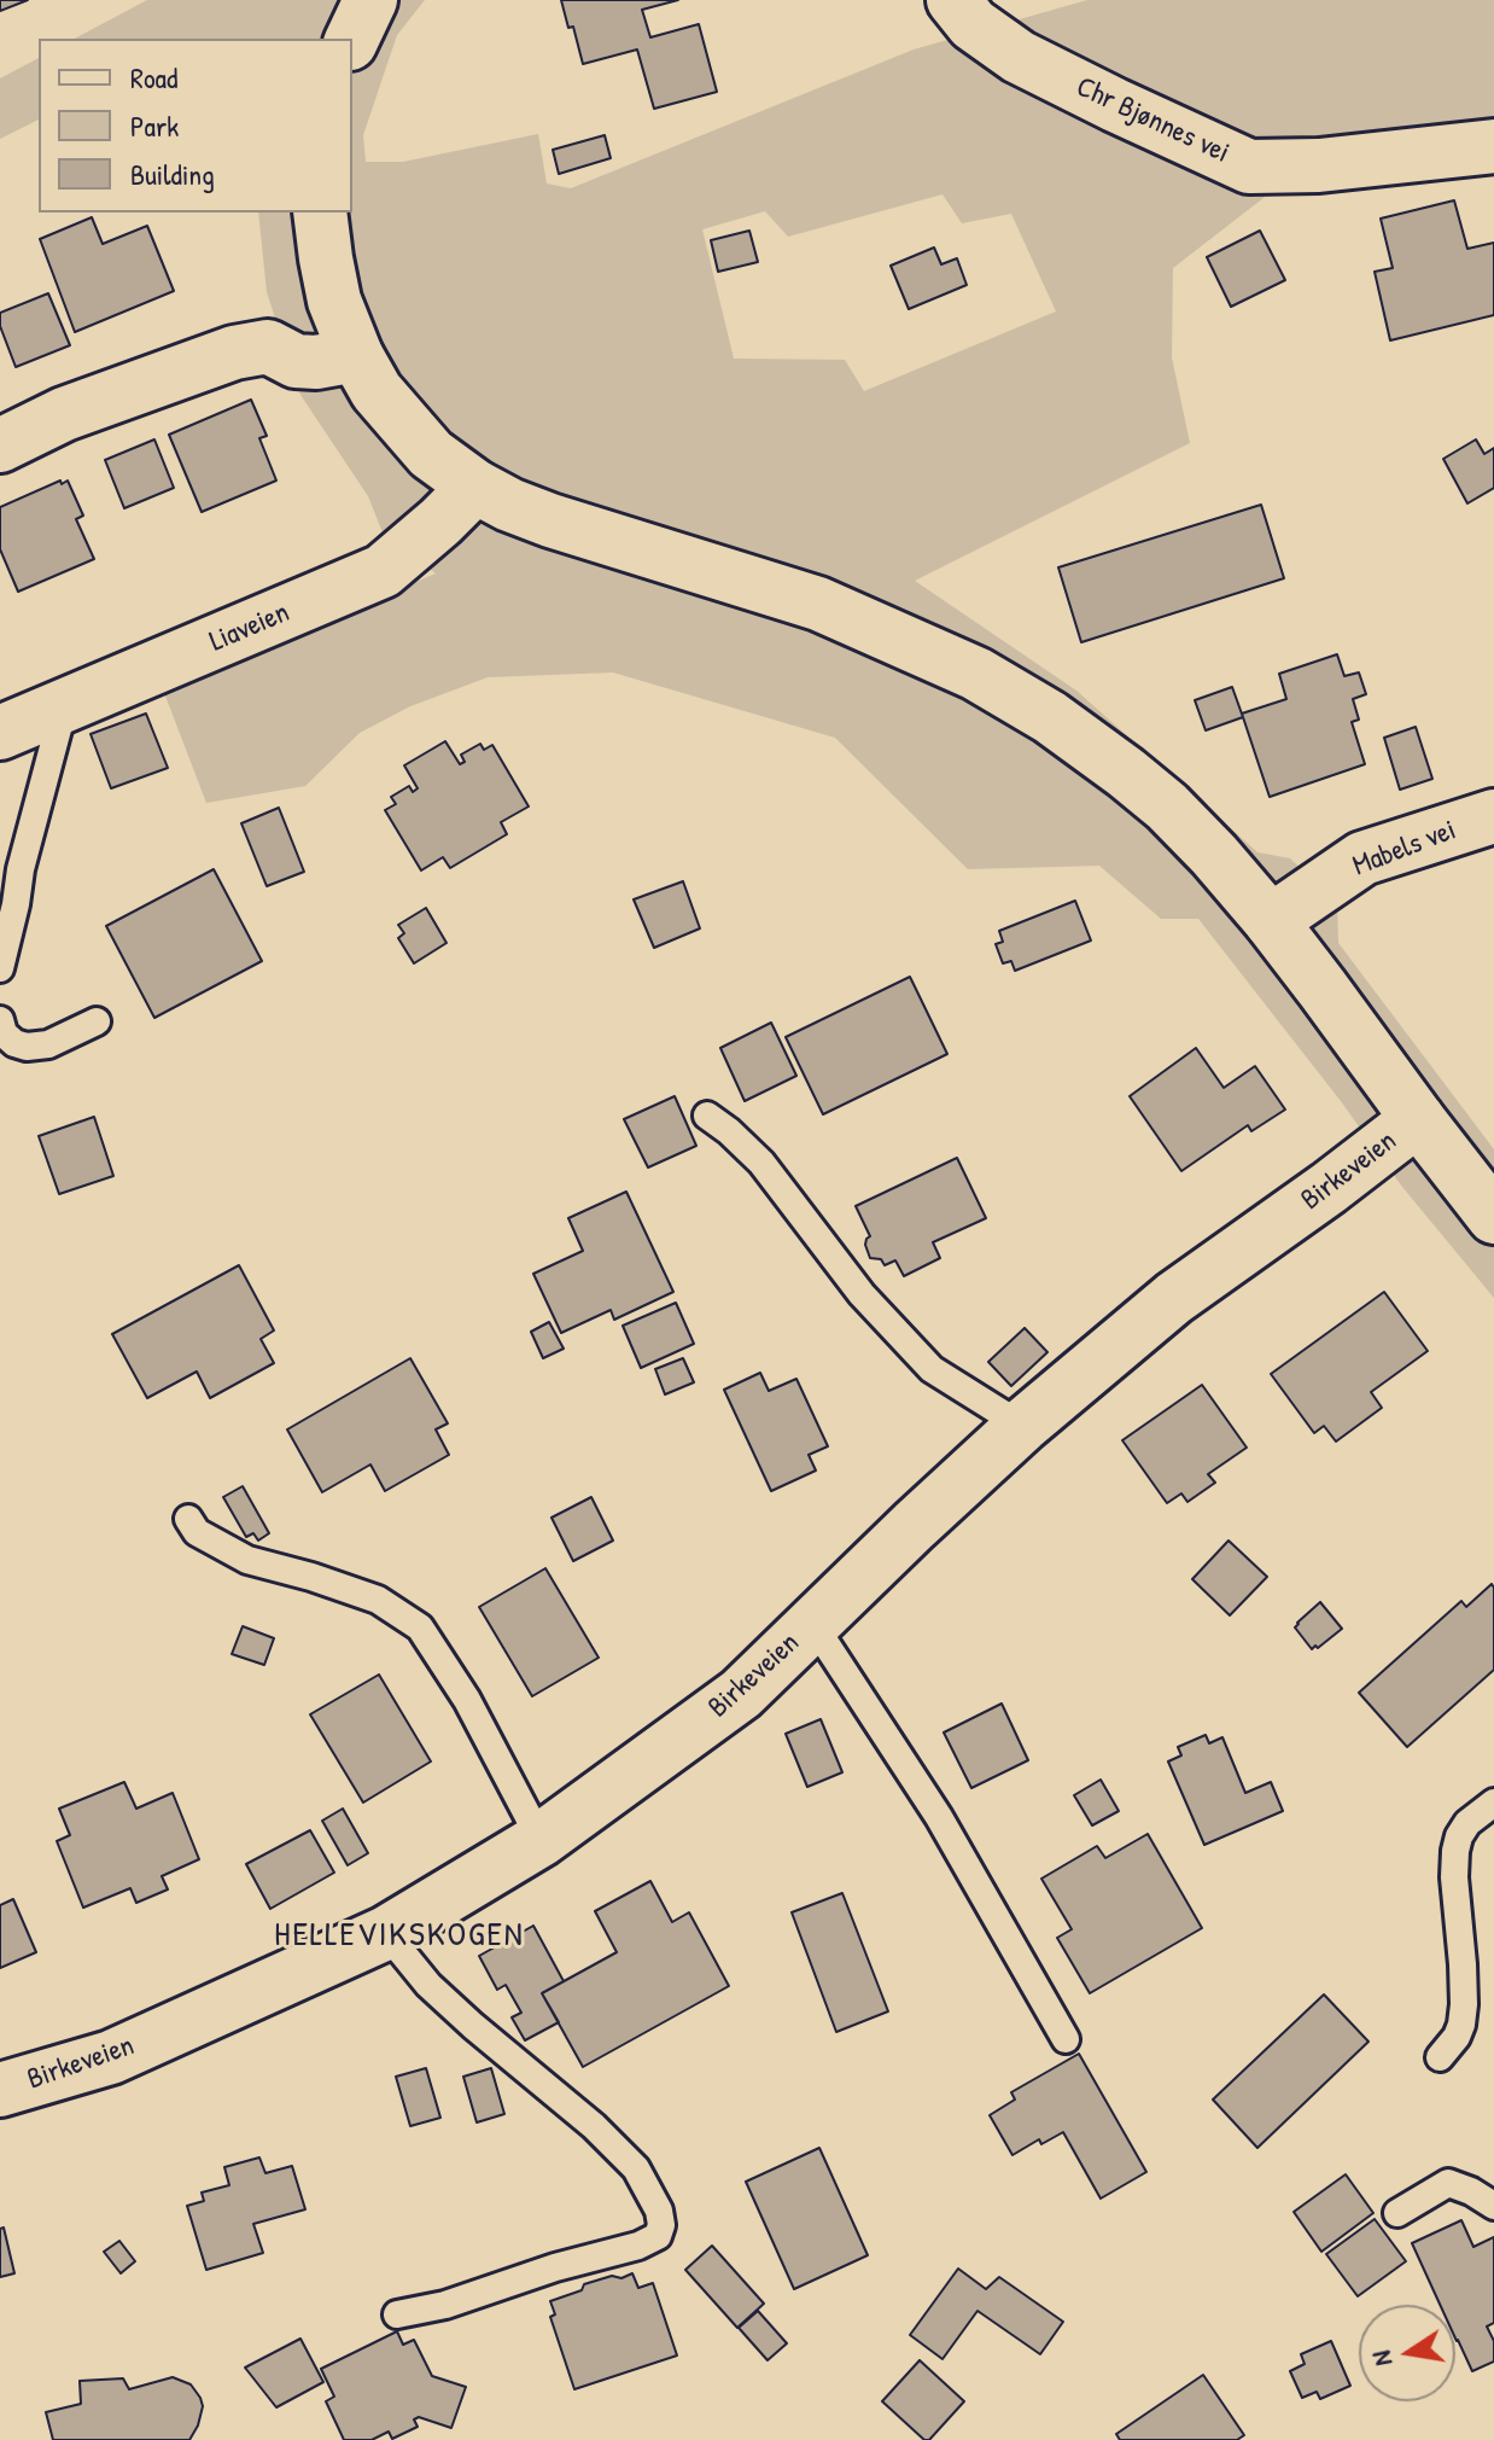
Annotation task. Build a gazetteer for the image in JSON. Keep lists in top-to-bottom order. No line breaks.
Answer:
{"streets":{"street":["Chr Bjønnes vei","Liaveien","Mabels vei","Birkeveien"]},"districts":["HELLEVIKSKOGEN"],"legend":["Road","Park","Building"],"north":"left"}
